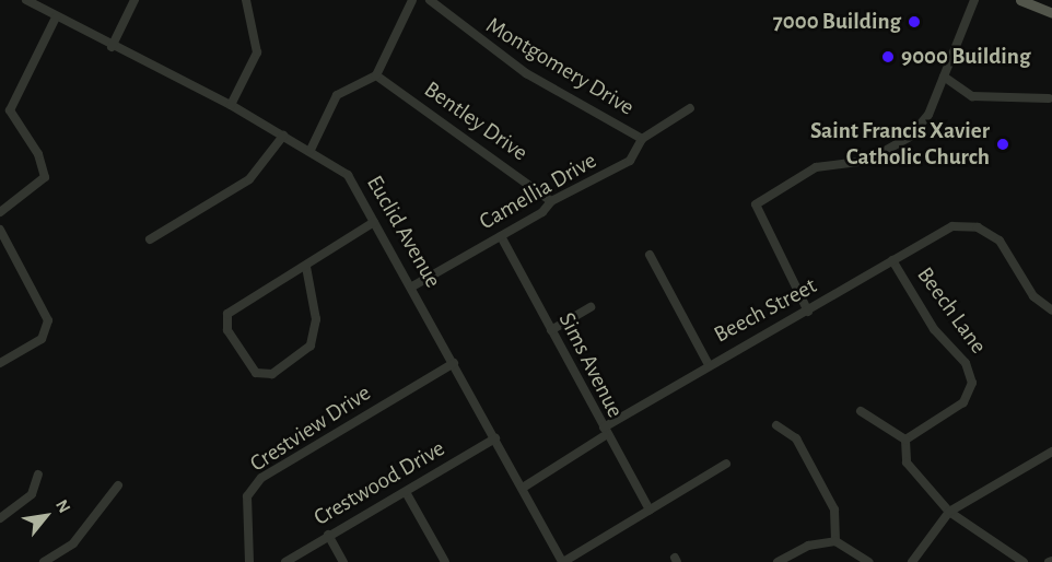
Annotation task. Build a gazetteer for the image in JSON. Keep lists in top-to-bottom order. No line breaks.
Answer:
{"streets":{"street":["Montgomery Drive","Bentley Drive","Camellia Drive","Euclid Avenue","Beech Street","Beech Lane","Sims Avenue","Crestview Drive","Crestwood Drive"]},"crossings":[["Montgomery Drive","Camellia Drive"],["Bentley Drive","Camellia Drive"],["Camellia Drive","Euclid Avenue"],["Camellia Drive","Sims Avenue"],["Euclid Avenue","Beech Street"],["Euclid Avenue","Crestview Drive"],["Euclid Avenue","Crestwood Drive"],["Beech Street","Beech Lane"],["Beech Street","Sims Avenue"]],"places":["7000 Building","9000 Building","Saint Francis Xavier Catholic Church"],"north":"top right"}
